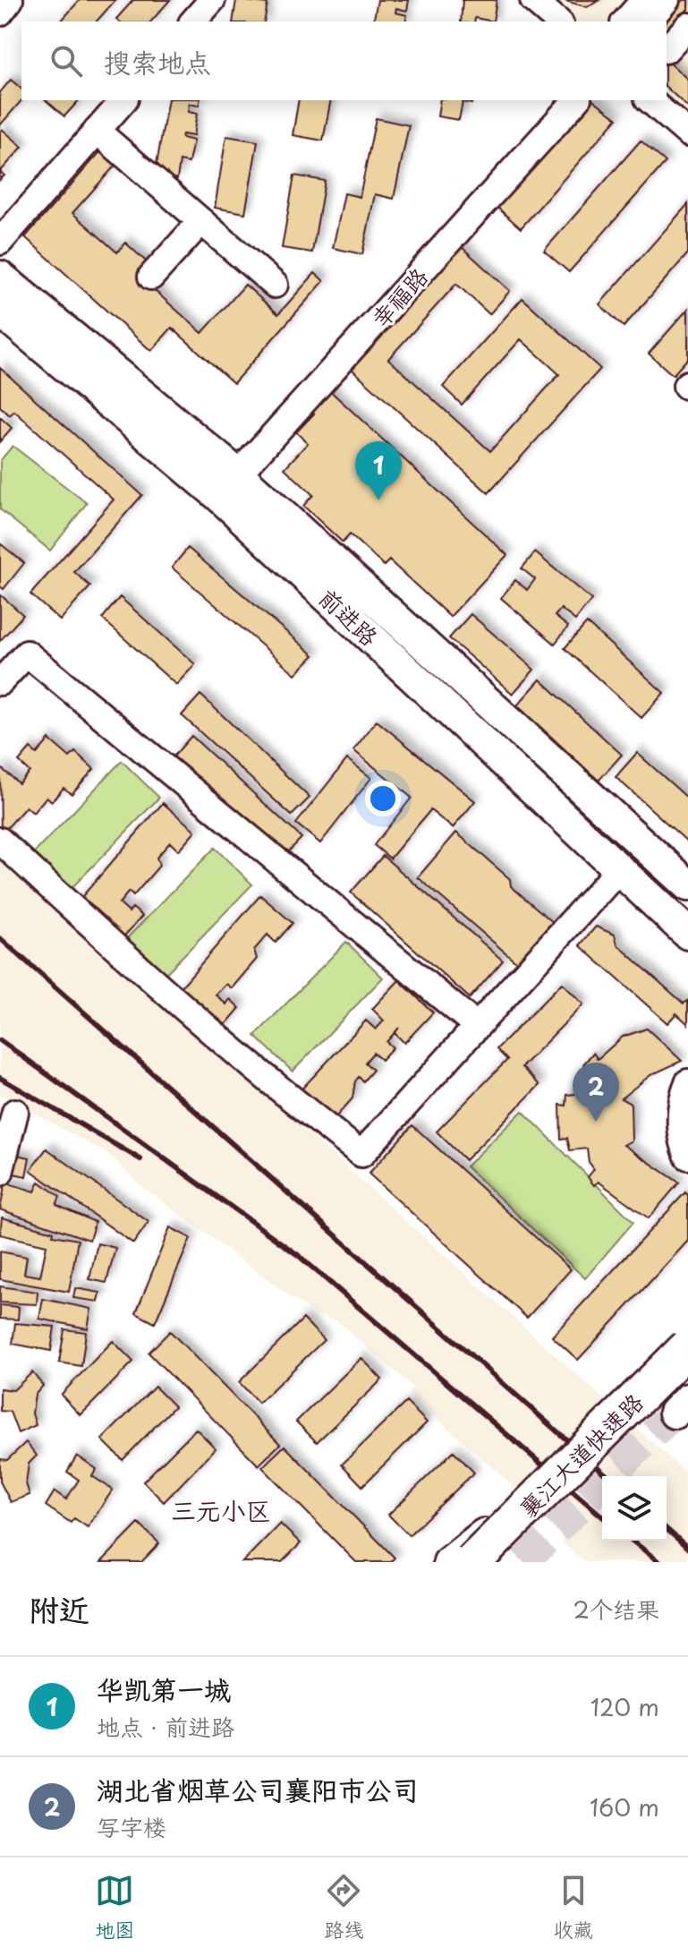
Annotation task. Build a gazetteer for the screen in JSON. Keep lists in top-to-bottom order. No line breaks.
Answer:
{"streets":{"highway":["襄江大道快速路"],"main road":["前进路"],"street":["幸福路"]},"crossings":[["幸福路","前进路"]],"districts":["三元小区"],"page":{"search":"搜索地点","pins":["1","2"],"heading":["附近","2个结果"],"list":[{"mark":"1","name":"华凯第一城","note":"地点 · 前进路","value":"120 m"},{"mark":"2","name":"湖北省烟草公司襄阳市公司","note":"写字楼","value":"160 m"}],"nav":["地图","路线","收藏"]}}
